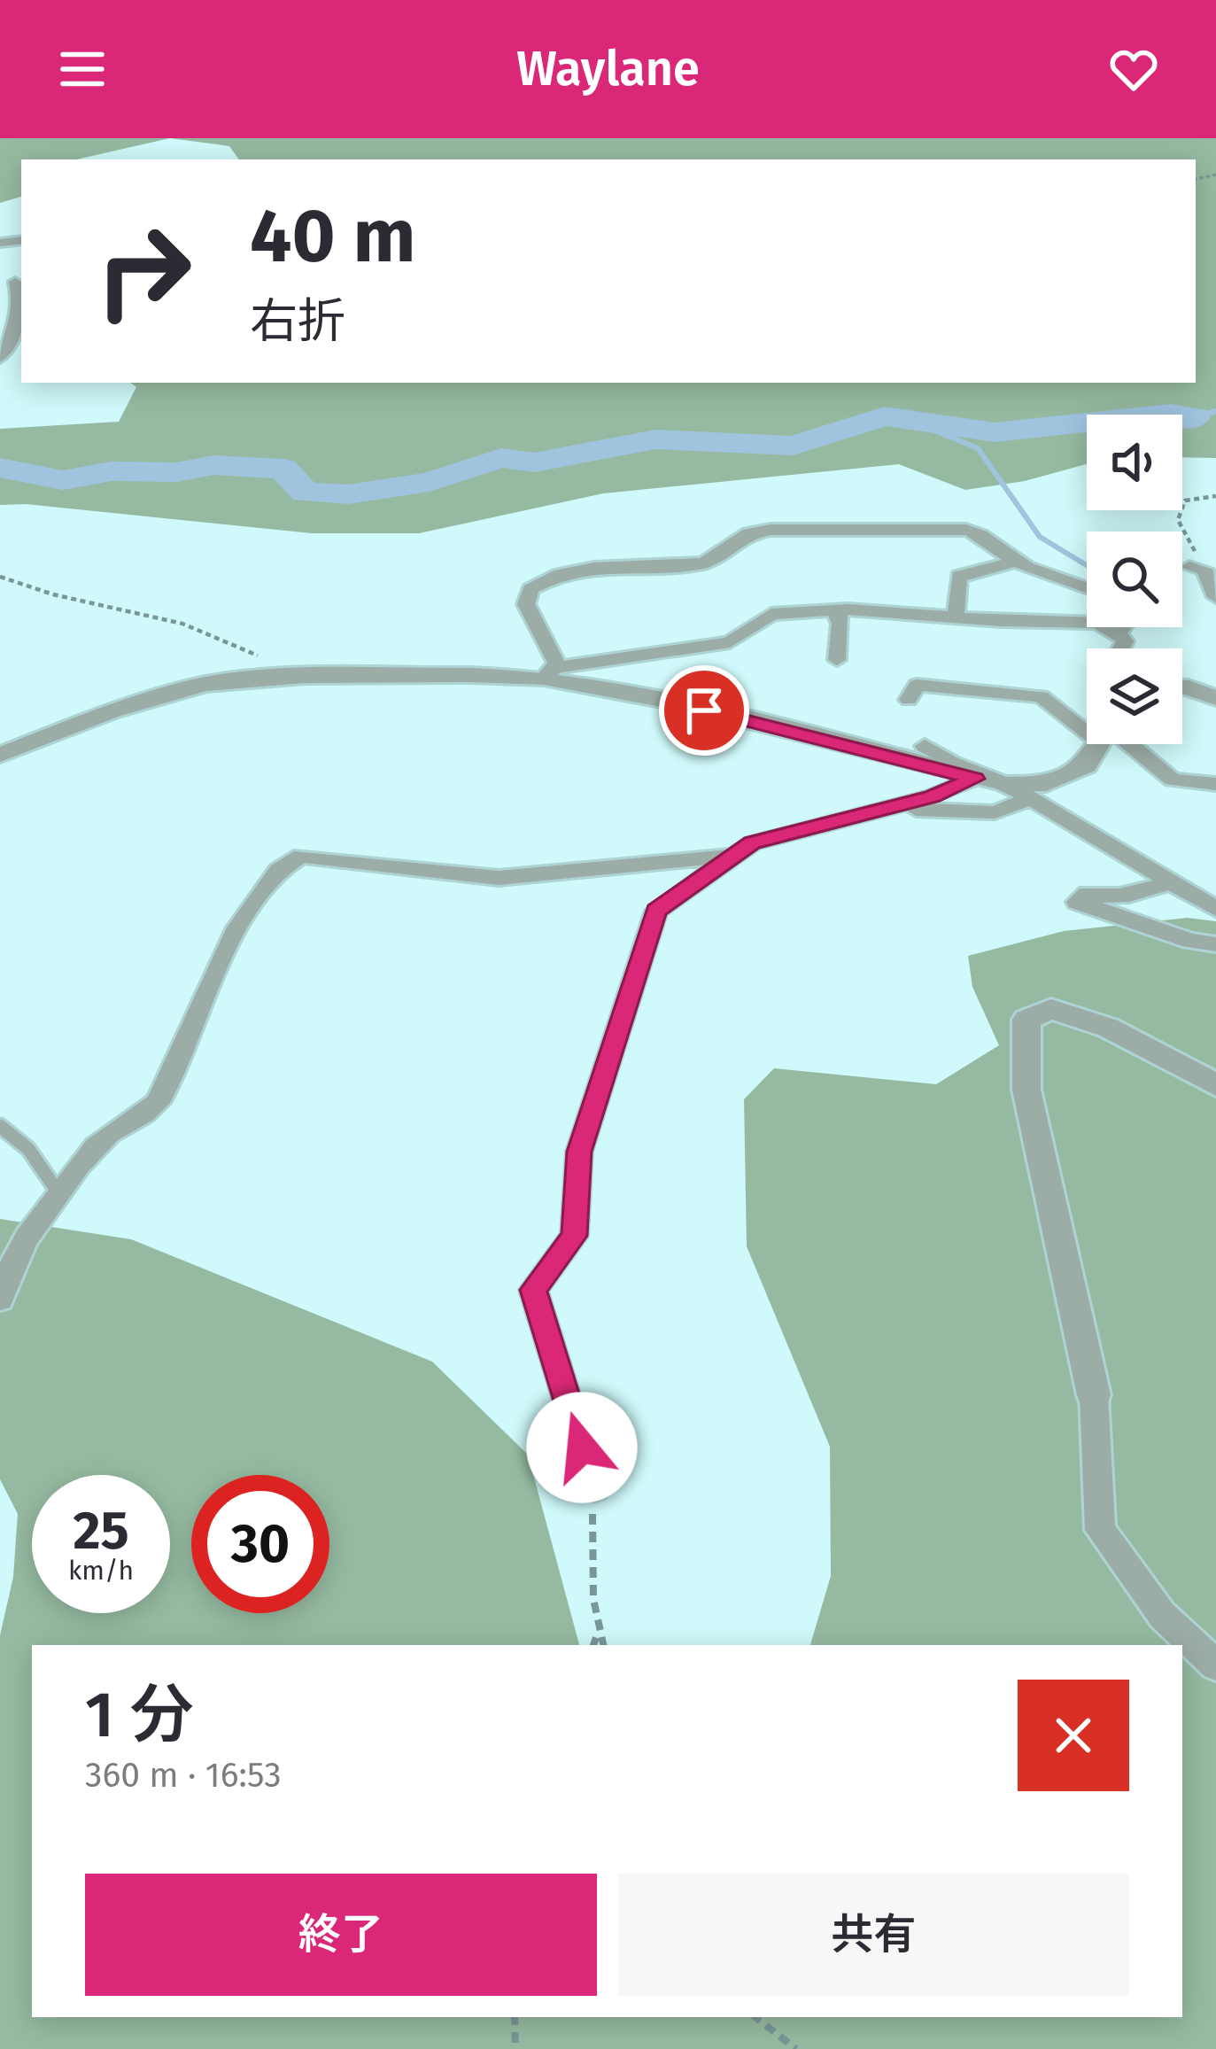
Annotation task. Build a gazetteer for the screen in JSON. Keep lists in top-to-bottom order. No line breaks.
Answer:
{"page":{"header":"Waylane","turn":["40 m","右折"],"speed":"25 km/h","limit":"30","heading":["1 分","360 m · 16:53"],"buttons":["終了","共有"]}}
